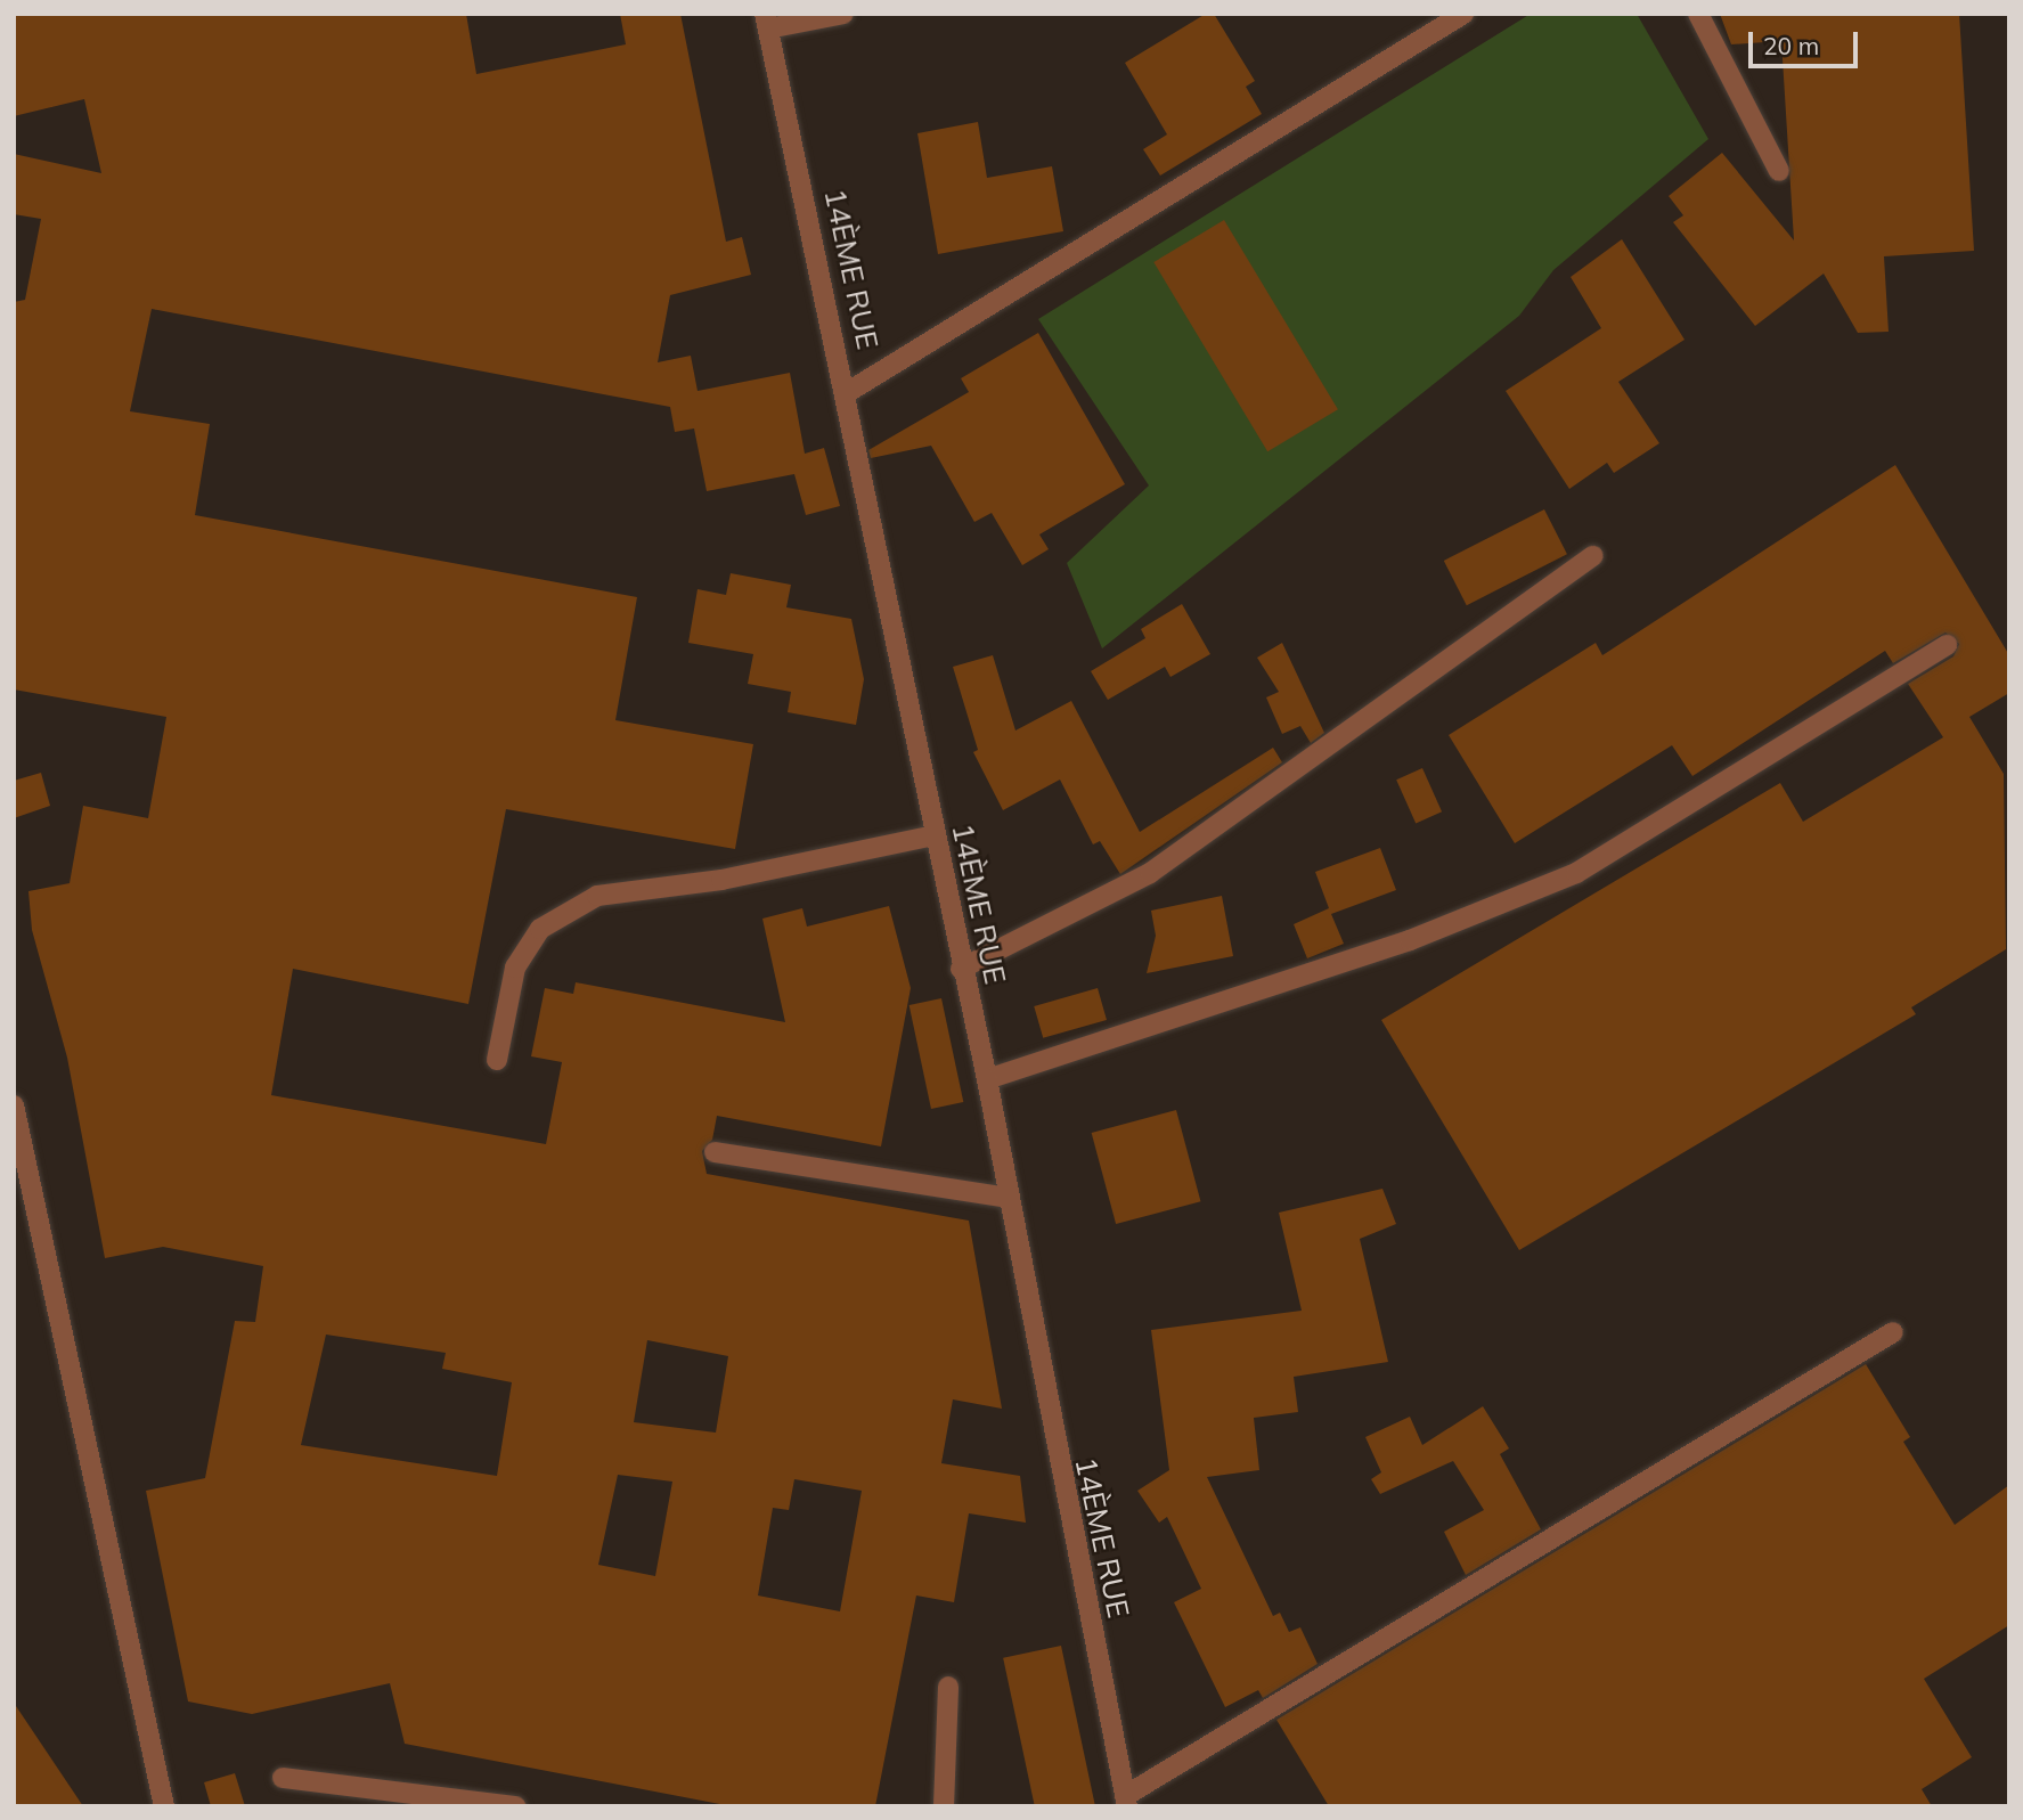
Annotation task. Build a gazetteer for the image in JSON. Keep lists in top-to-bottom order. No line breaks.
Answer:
{"streets":{"street":["14ÈME RUE"]},"scale_bar":"20 m"}
